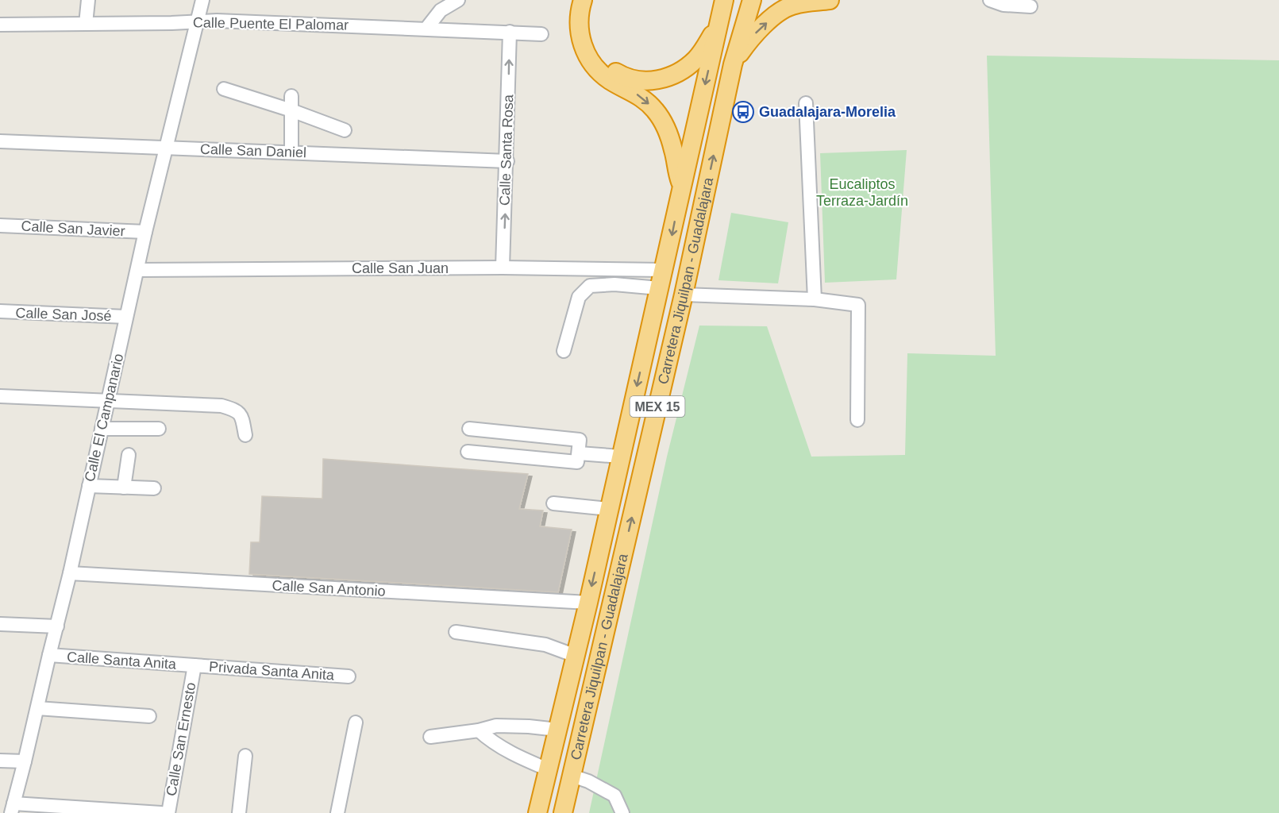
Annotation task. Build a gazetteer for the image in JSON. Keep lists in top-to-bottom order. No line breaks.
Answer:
{"streets":{"highway":["Carretera Jiquilpan - Guadalajara","MEX 15"],"street":["Calle Puente El Palomar","Calle Santa Rosa","Calle San Daniel","Calle San Javier","Calle San Juan","Calle San José","Calle El Campanario","Calle San Antonio","Calle Santa Anita","Privada Santa Anita","Calle San Ernesto"]},"crossings":[["Calle Puente El Palomar","Calle Santa Rosa"],["Calle Puente El Palomar","Calle El Campanario"],["Calle Santa Rosa","Calle San Daniel"],["Calle Santa Rosa","Calle San Juan"],["Calle San Daniel","Calle El Campanario"],["Calle San Javier","Calle El Campanario"],["Calle San Juan","Carretera Jiquilpan - Guadalajara"],["Calle San Juan","Calle El Campanario"],["Carretera Jiquilpan - Guadalajara","Calle San Antonio"],["Calle San José","Calle El Campanario"],["Calle El Campanario","Calle San Antonio"],["Calle El Campanario","Calle Santa Anita"],["Calle Santa Anita","Privada Santa Anita"],["Calle Santa Anita","Calle San Ernesto"],["Privada Santa Anita","Calle San Ernesto"]],"one_way":["Calle Santa Rosa"],"parks":["Eucaliptos Terraza-Jardín"],"places":{"bus stop":["Guadalajara-Morelia"]}}
